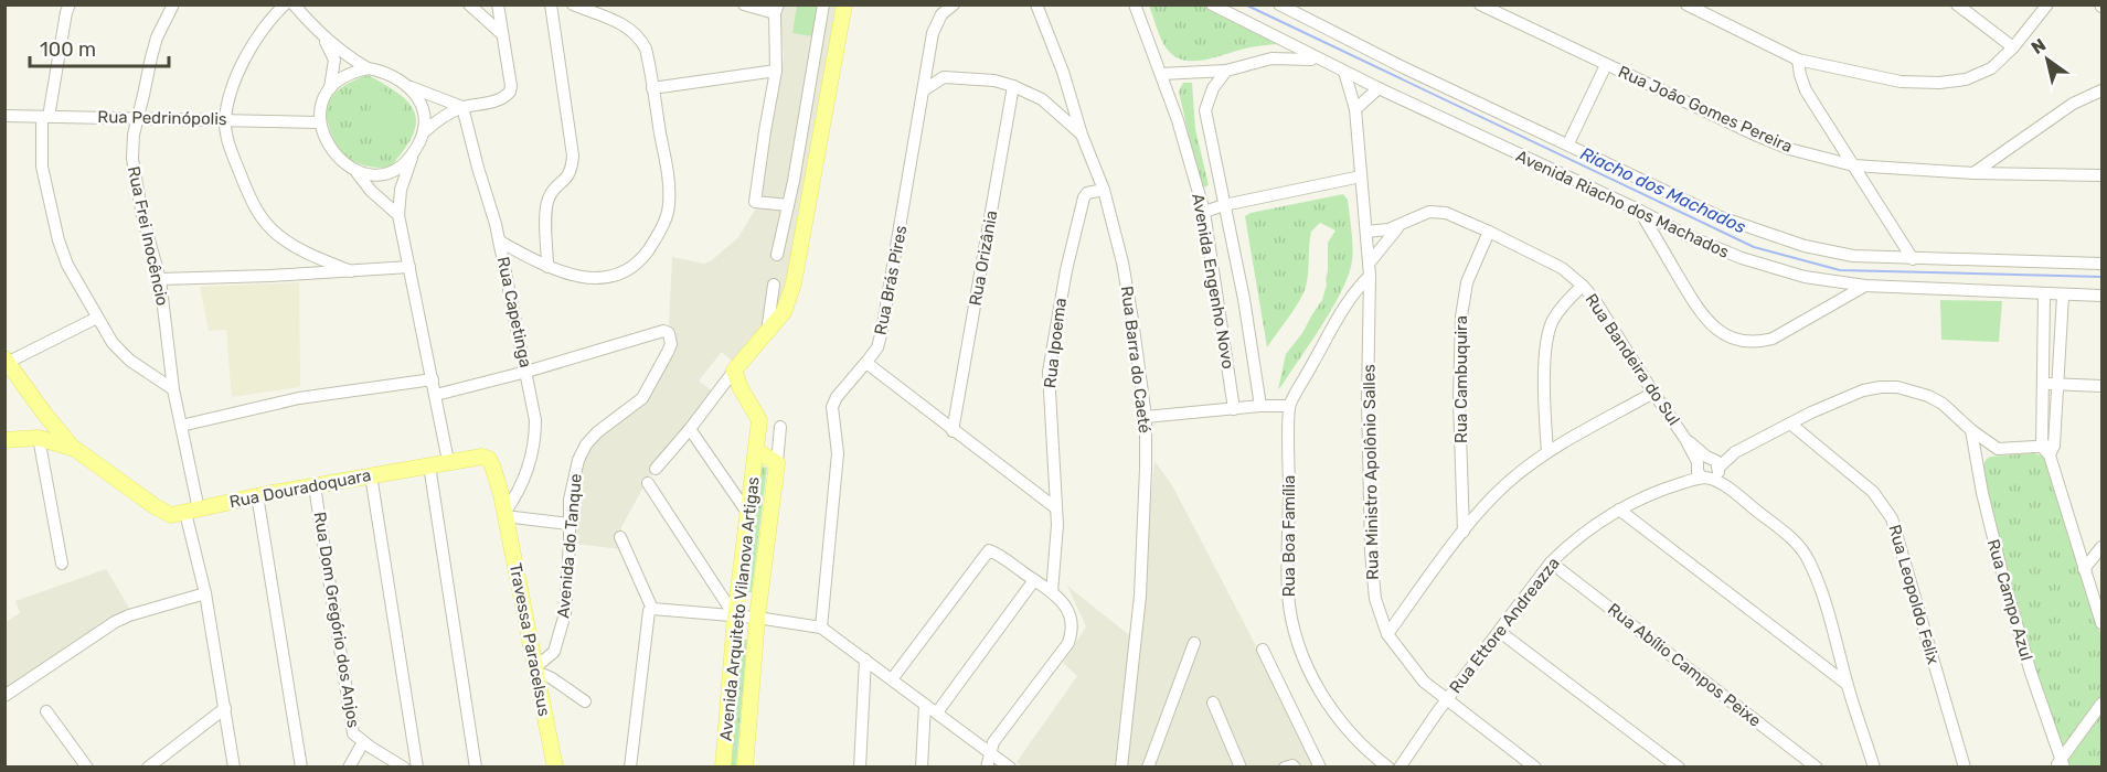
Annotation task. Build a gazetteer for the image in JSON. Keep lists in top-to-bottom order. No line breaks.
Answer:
{"streets":{"main road":["Rua Douradoquara","Avenida Arquiteto Vilanova Artigas","Travessa Paracelsus"],"street":["Rua João Gomes Pereira","Rua Pedrinópolis","Avenida Riacho dos Machados","Rua Frei Inocêncio","Rua Orizânia","Rua Brás Pires","Avenida Engenho Novo","Rua Capetinga","Rua Ipoema","Rua Barra do Caeté","Rua Bandeira do Sul","Rua Cambuquira","Rua Ministro Apolônio Salles","Rua Boa Família","Avenida do Tanque","Rua Leopoldo Felix","Rua Campo Azul","Rua Dom Gregório dos Anjos","Rua Ettore Andreazza","Rua Abílio Campos Peixe"]},"crossings":[["Rua Pedrinópolis","Rua Frei Inocêncio"],["Avenida Riacho dos Machados","Avenida Engenho Novo"],["Avenida Riacho dos Machados","Rua Ministro Apolônio Salles"],["Rua Frei Inocêncio","Rua Douradoquara"],["Avenida Engenho Novo","Rua Ministro Apolônio Salles"],["Rua Capetinga","Rua Douradoquara"],["Rua Capetinga","Avenida do Tanque"],["Rua Capetinga","Travessa Paracelsus"],["Rua Ipoema","Rua Barra do Caeté"],["Rua Bandeira do Sul","Rua Cambuquira"],["Rua Bandeira do Sul","Rua Ministro Apolônio Salles"],["Rua Bandeira do Sul","Rua Ettore Andreazza"],["Rua Ministro Apolônio Salles","Rua Boa Família"],["Rua Ministro Apolônio Salles","Rua Ettore Andreazza"],["Rua Douradoquara","Rua Dom Gregório dos Anjos"],["Rua Douradoquara","Travessa Paracelsus"],["Avenida do Tanque","Travessa Paracelsus"],["Rua Leopoldo Felix","Rua Ettore Andreazza"],["Rua Campo Azul","Rua Ettore Andreazza"],["Rua Ettore Andreazza","Rua Abílio Campos Peixe"]],"water":["Riacho dos Machados"],"scale_bar":"100 m","north":"top left"}
